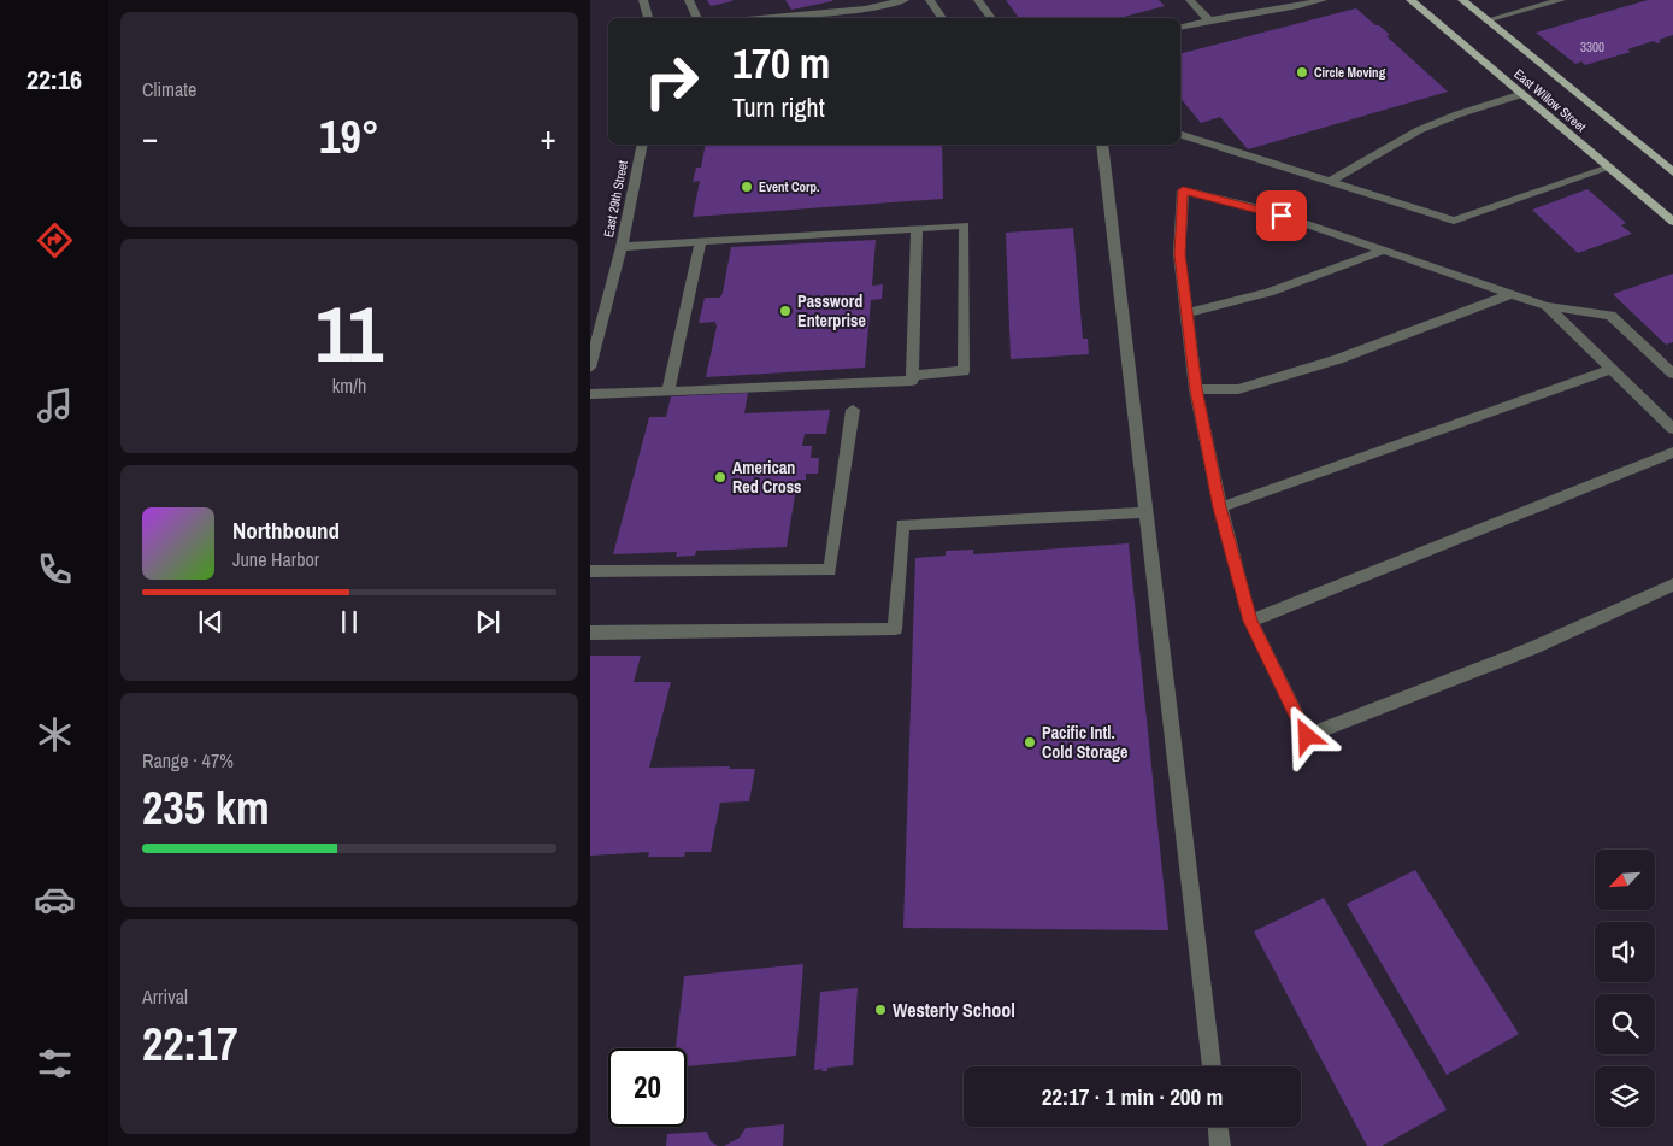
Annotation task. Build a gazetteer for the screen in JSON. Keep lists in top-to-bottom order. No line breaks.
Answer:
{"streets":{"main road":["East Willow Street"],"street":["East 29th Street"]},"places":["Circle Moving","Event Corp.","Password Enterprise","American Red Cross","Pacific Intl. Cold Storage","Westerly School"],"house_numbers":["3300"],"north":"bottom left","page":{"tabs":"22:16","tile":["Climate",["11","km/h"],["Range · 47%","235 km"],["Arrival","22:17"]],"turn":["170 m","Turn right"],"heat":["−","19°","+"],"song":["Northbound","June Harbor"],"limit":"20","trip":"22:17 · 1 min · 200 m"}}
